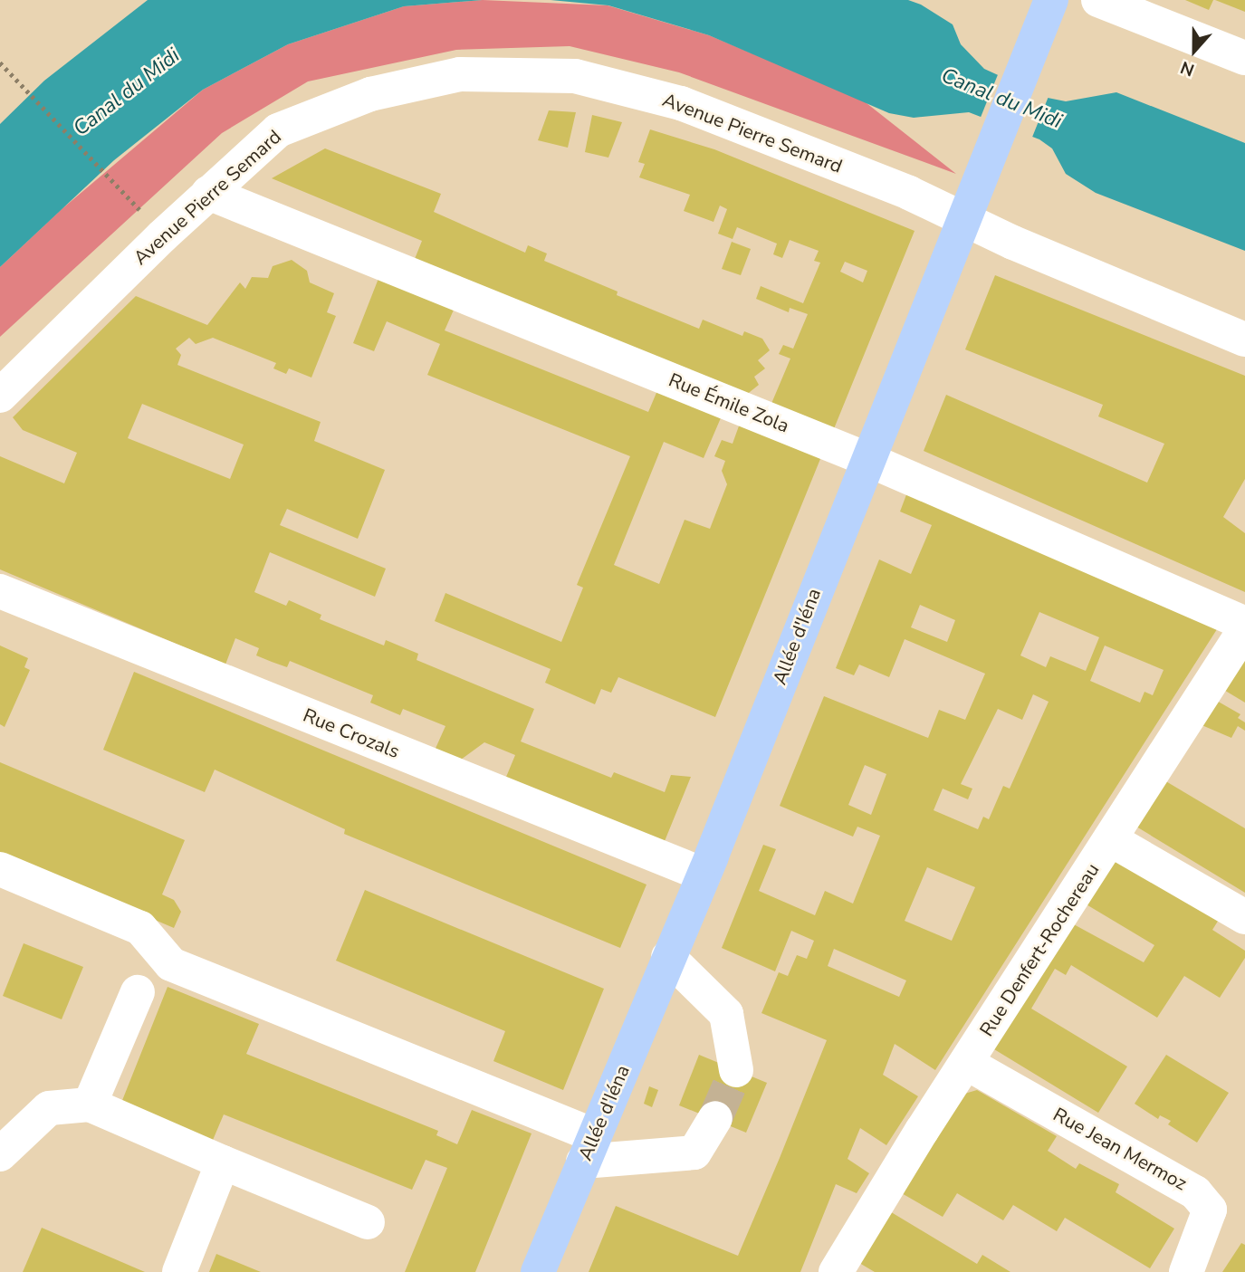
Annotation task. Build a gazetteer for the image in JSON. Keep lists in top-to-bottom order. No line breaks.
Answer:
{"streets":{"main road":["Allée d'Iéna"],"street":["Avenue Pierre Semard","Rue Émile Zola","Rue Crozals","Rue Denfert-Rochereau","Rue Jean Mermoz"]},"crossings":[["Avenue Pierre Semard","Rue Émile Zola"],["Avenue Pierre Semard","Allée d'Iéna"],["Rue Émile Zola","Allée d'Iéna"],["Allée d'Iéna","Rue Crozals"],["Rue Denfert-Rochereau","Rue Jean Mermoz"]],"water":["Canal du Midi"],"north":"bottom"}
